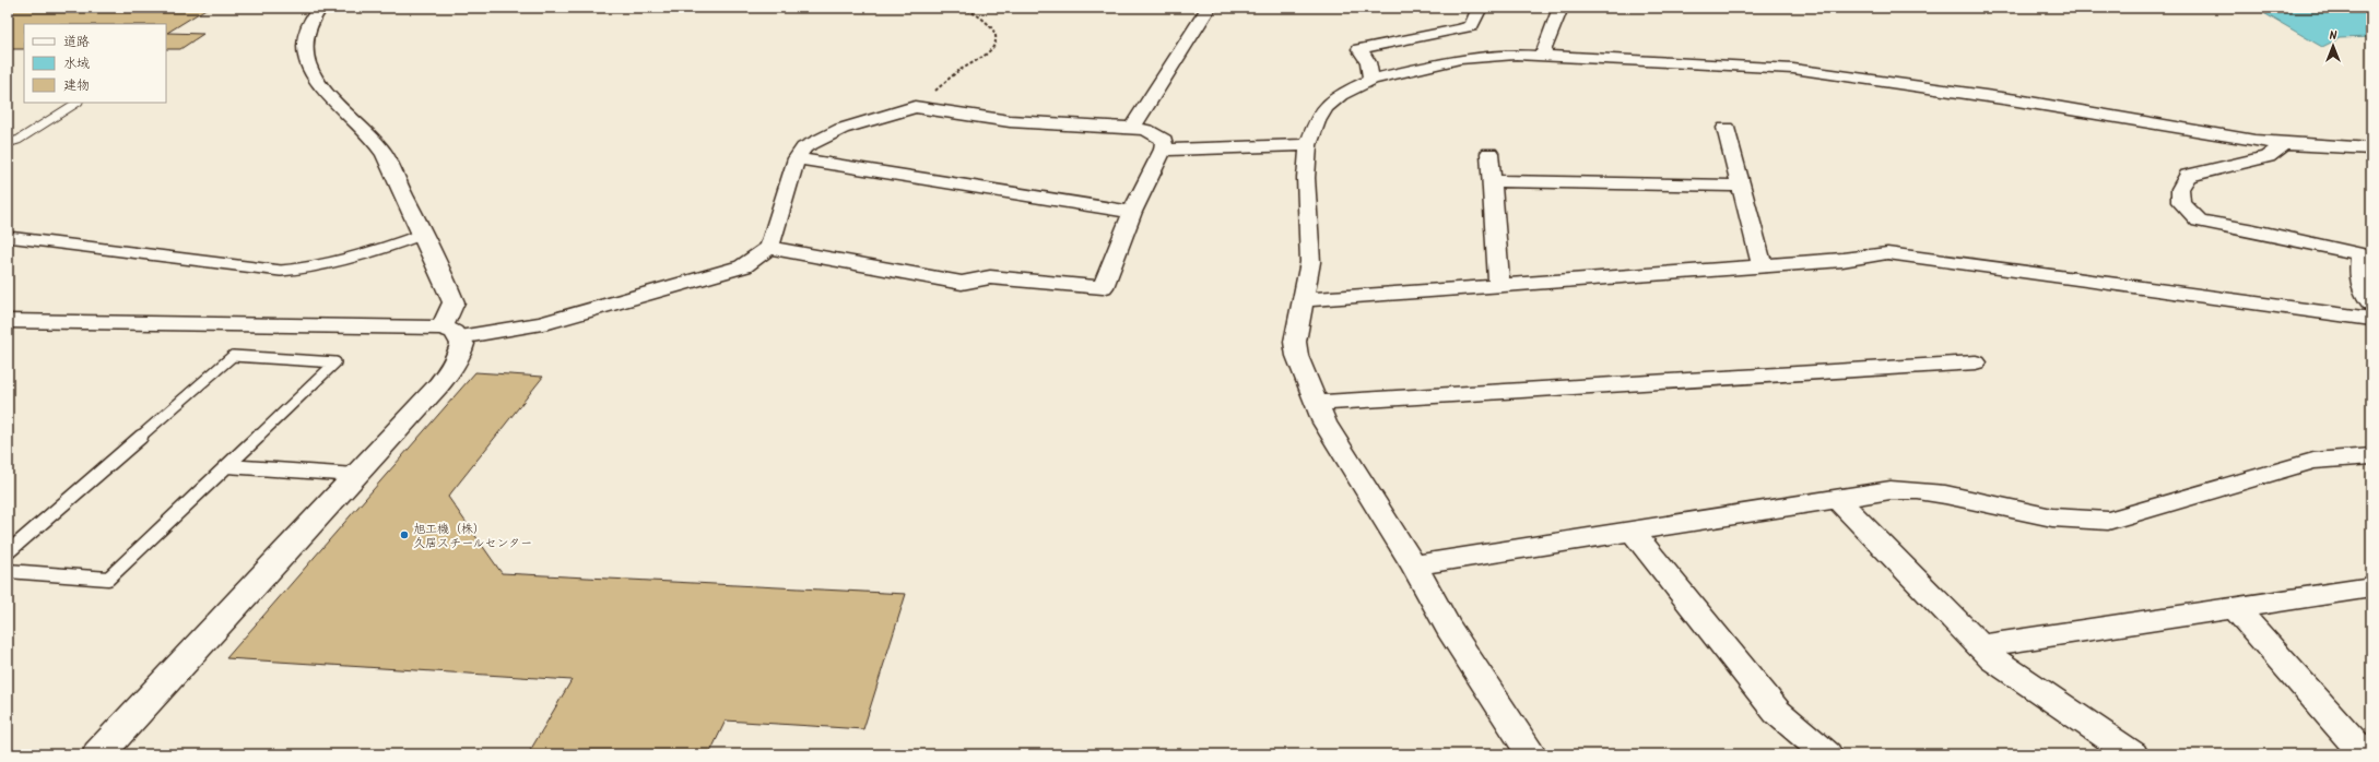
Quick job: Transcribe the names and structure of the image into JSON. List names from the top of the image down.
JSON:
{
  "places": ["旭工機（株） 久居スチールセンター"],
  "legend": ["道路", "水域", "建物"],
  "north": "top"
}
